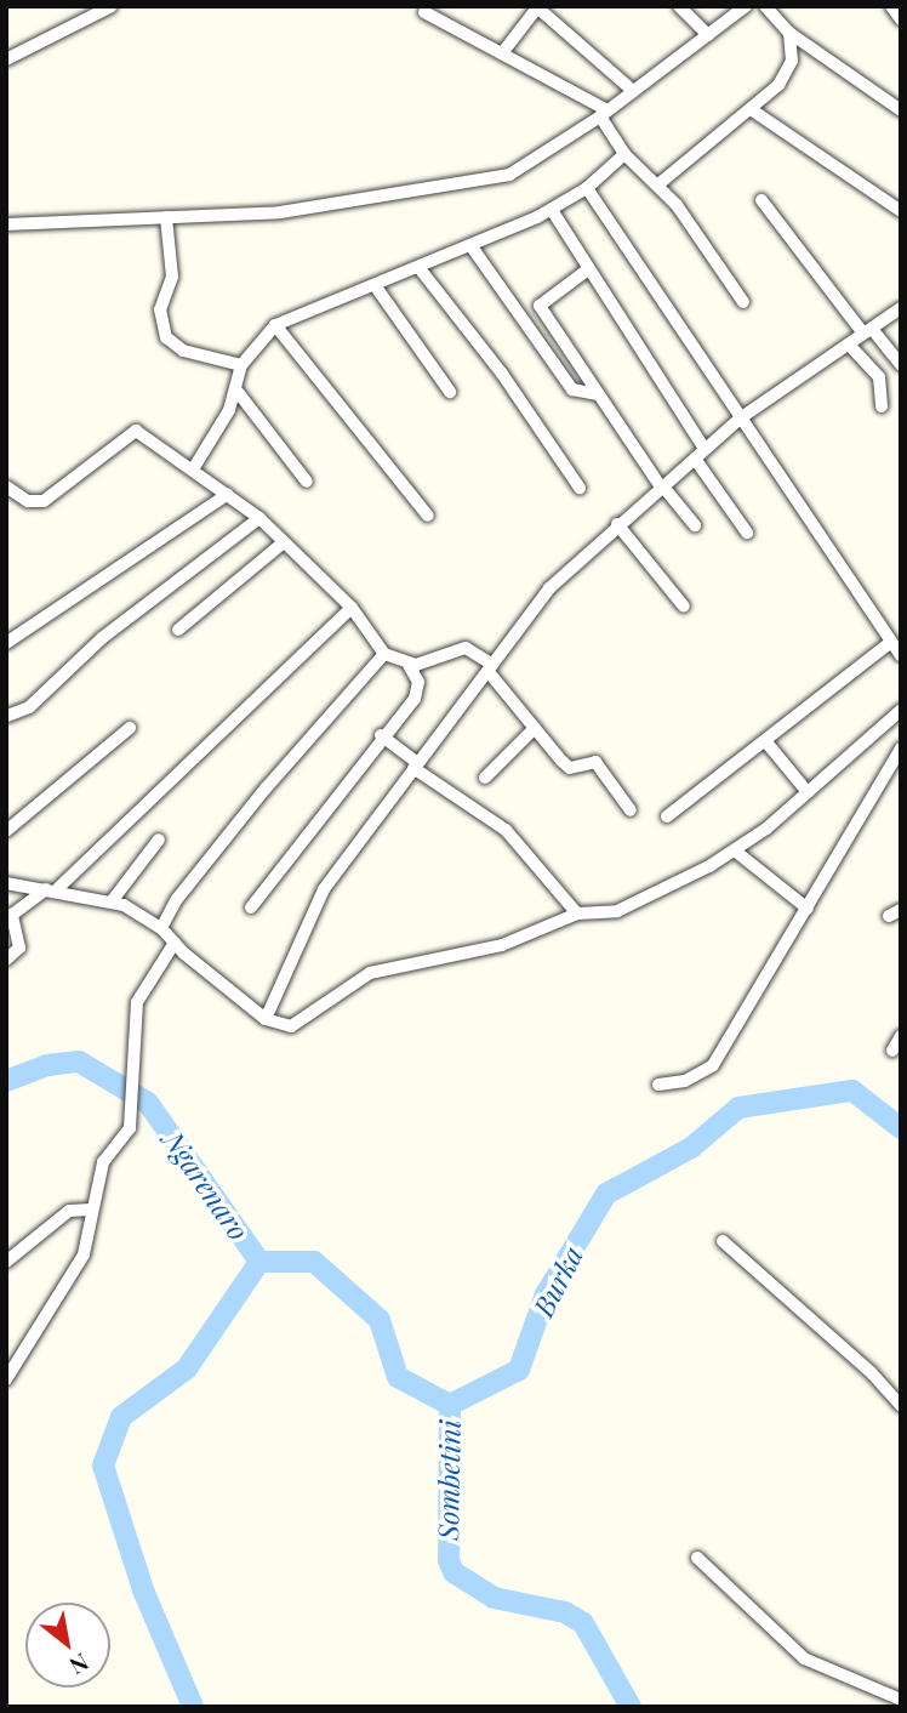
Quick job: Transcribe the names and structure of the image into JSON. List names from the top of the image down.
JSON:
{
  "water": ["Ngarenaro", "Burka", "Sombetini"],
  "north": "bottom right"
}
